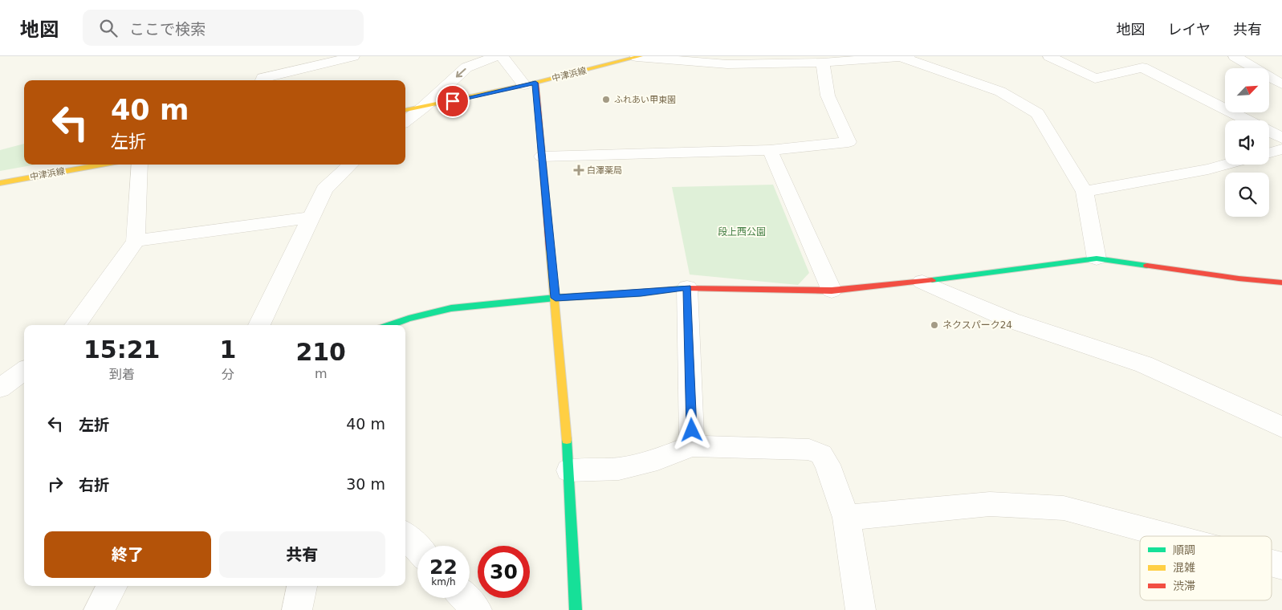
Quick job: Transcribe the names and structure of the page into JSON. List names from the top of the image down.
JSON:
{
  "streets": {
    "street": ["中津浜線"]
  },
  "parks": ["段上西公園"],
  "places": {
    "other": ["ふれあい甲東園", "ネクスパーク24"],
    "health": ["白澤薬局"]
  },
  "legend": ["順調", "混雑", "渋滞"],
  "north": "top right",
  "page": {
    "header": "地図",
    "search": "ここで検索",
    "nav": ["地図", "レイヤ", "共有"],
    "turn": ["40 m", "左折"],
    "eta": [
      "15:21",
      "到着",
      "1",
      "分",
      "210",
      "m"
    ],
    "list": [
      {
        "name": "左折",
        "value": "40 m"
      },
      {
        "name": "右折",
        "value": "30 m"
      }
    ],
    "buttons": ["終了", "共有"],
    "speed": "22 km/h",
    "limit": "30"
  }
}
